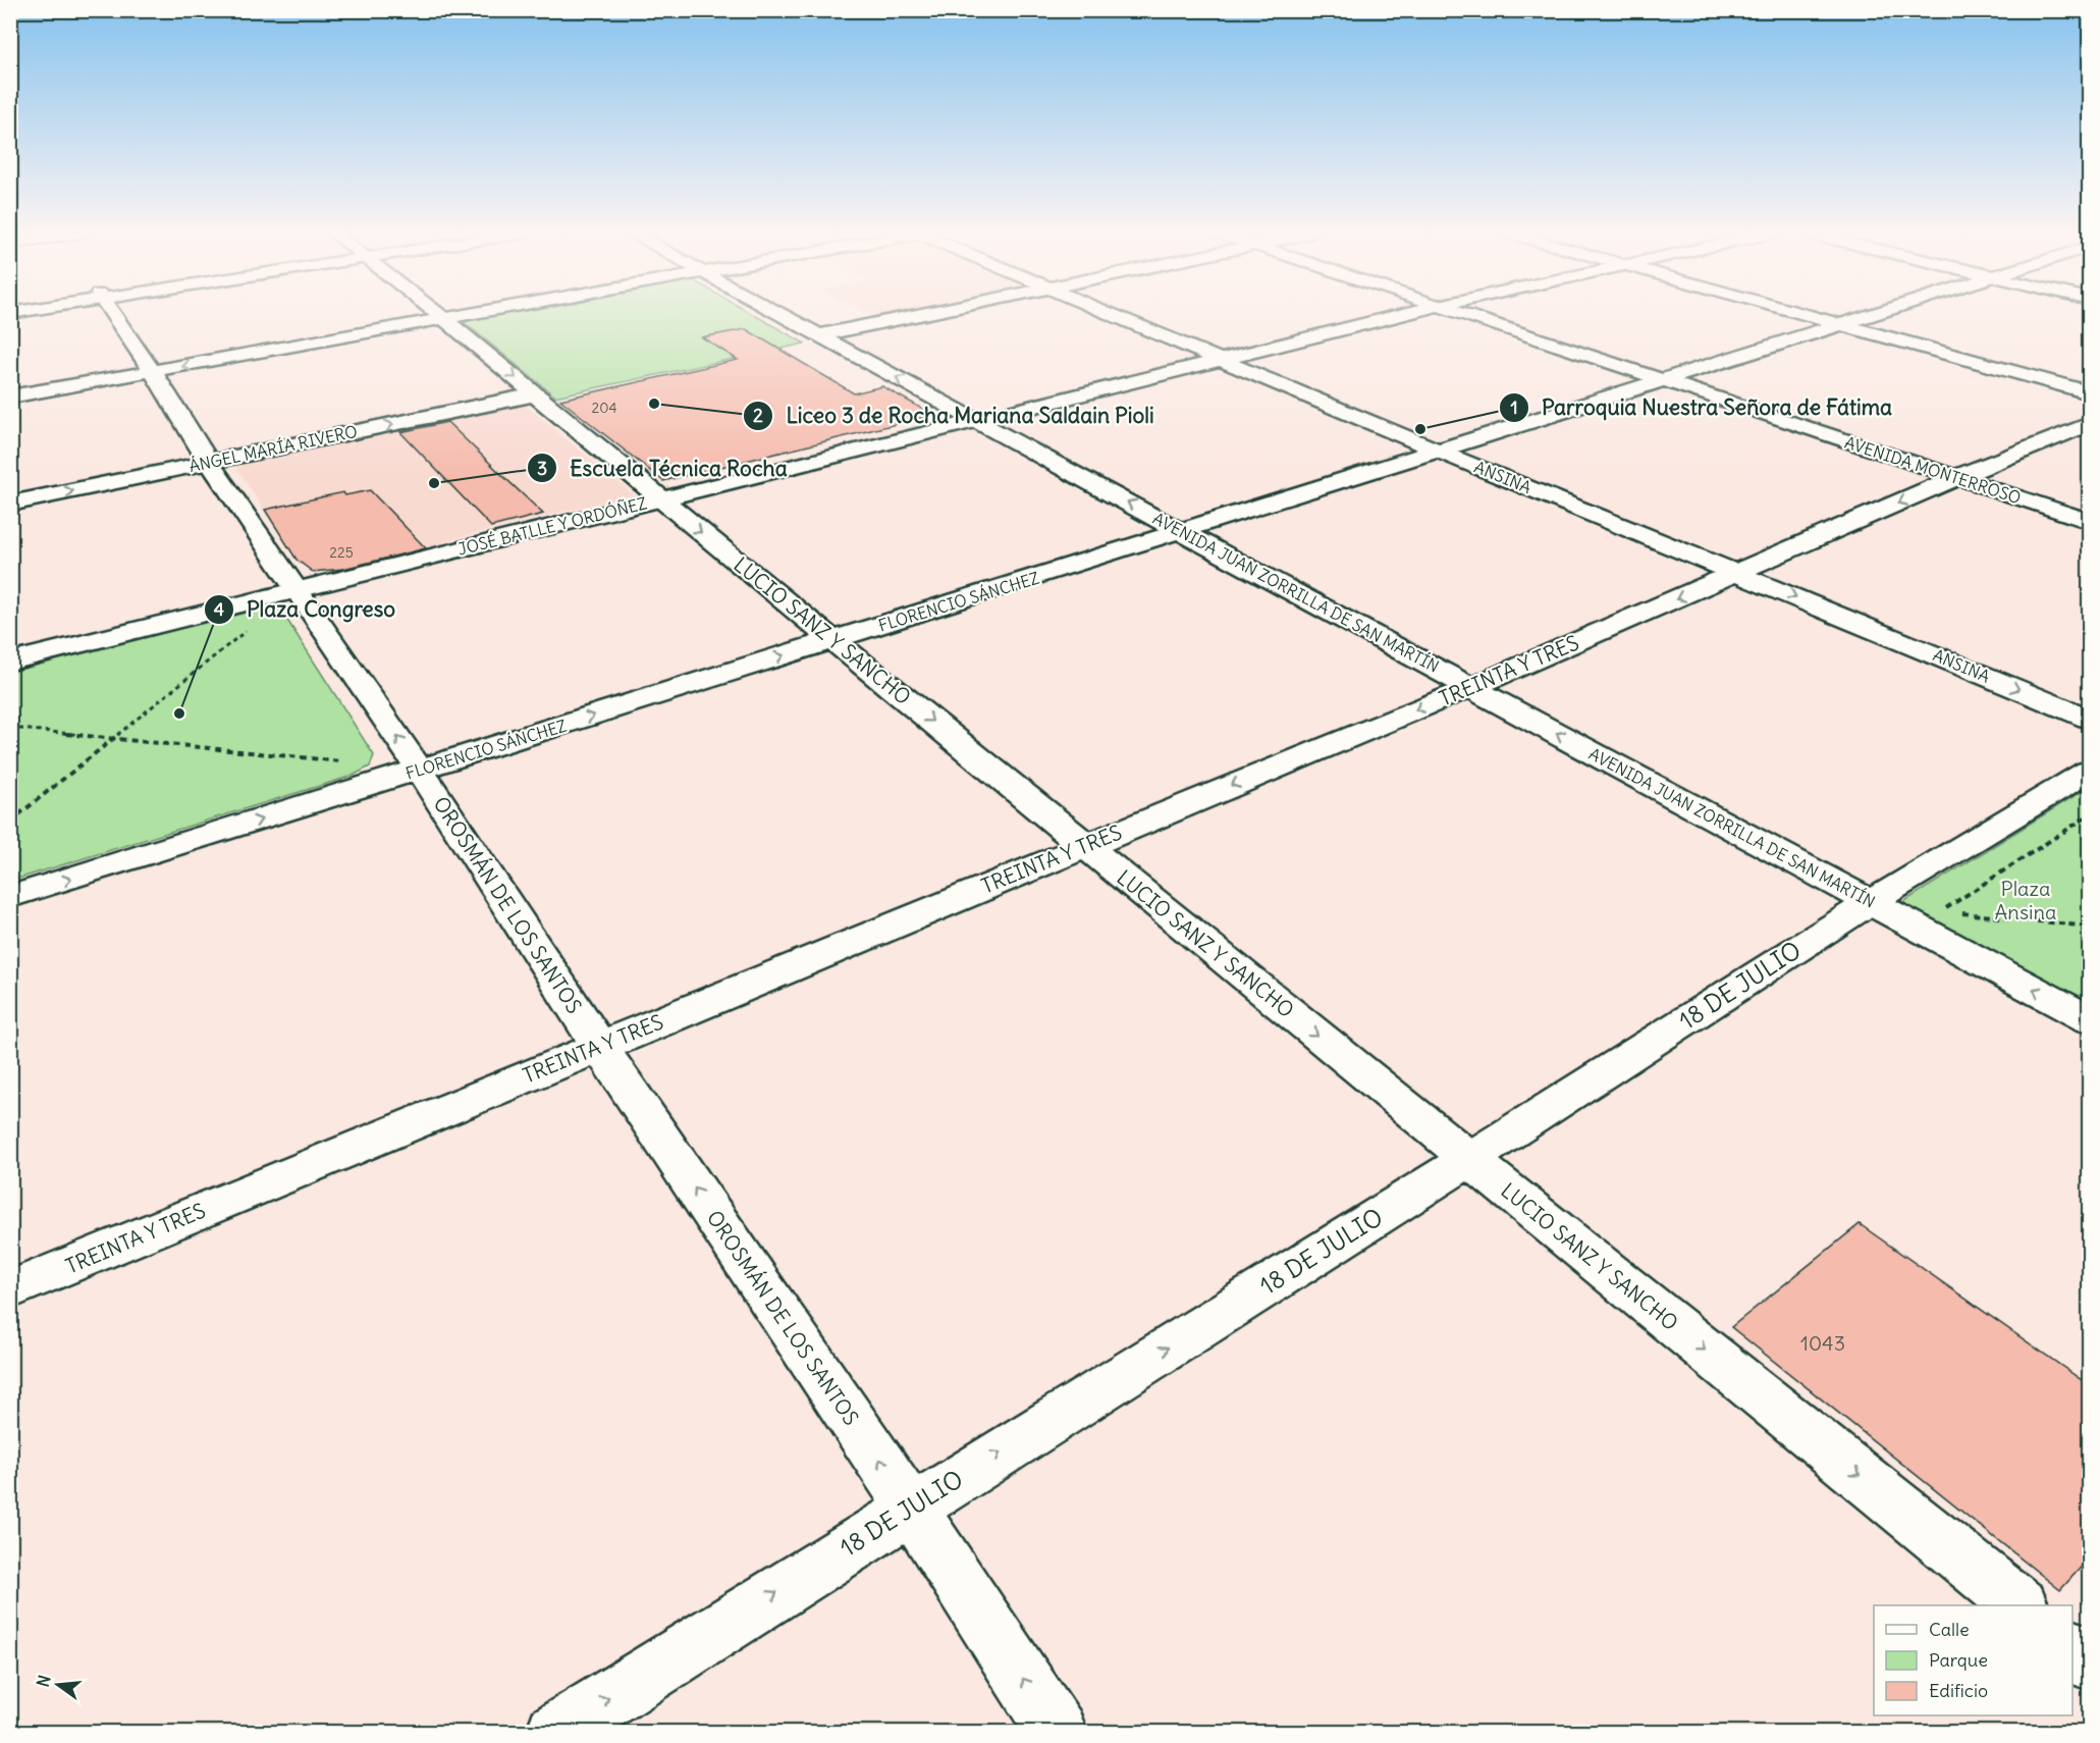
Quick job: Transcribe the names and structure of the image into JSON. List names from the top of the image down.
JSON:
{
  "streets": {
    "street": [
      "ÁNGEL MARÍA RIVERO",
      "AVENIDA MONTERROSO",
      "ANSINA",
      "JOSÉ BATLLE Y ORDÓÑEZ",
      "AVENIDA JUAN ZORRILLA DE SAN MARTÍN",
      "FLORENCIO SÁNCHEZ",
      "LUCIO SANZ Y SANCHO",
      "TREINTA Y TRES",
      "OROSMÁN DE LOS SANTOS",
      "18 DE JULIO"
    ]
  },
  "crossings": [
    ["ÁNGEL MARÍA RIVERO", "LUCIO SANZ Y SANCHO"],
    ["ÁNGEL MARÍA RIVERO", "OROSMÁN DE LOS SANTOS"],
    ["AVENIDA MONTERROSO", "FLORENCIO SÁNCHEZ"],
    ["AVENIDA MONTERROSO", "TREINTA Y TRES"],
    ["ANSINA", "JOSÉ BATLLE Y ORDÓÑEZ"],
    ["ANSINA", "FLORENCIO SÁNCHEZ"],
    ["ANSINA", "TREINTA Y TRES"],
    ["JOSÉ BATLLE Y ORDÓÑEZ", "AVENIDA JUAN ZORRILLA DE SAN MARTÍN"],
    ["JOSÉ BATLLE Y ORDÓÑEZ", "LUCIO SANZ Y SANCHO"],
    ["JOSÉ BATLLE Y ORDÓÑEZ", "OROSMÁN DE LOS SANTOS"],
    ["AVENIDA JUAN ZORRILLA DE SAN MARTÍN", "FLORENCIO SÁNCHEZ"],
    ["AVENIDA JUAN ZORRILLA DE SAN MARTÍN", "TREINTA Y TRES"],
    ["AVENIDA JUAN ZORRILLA DE SAN MARTÍN", "18 DE JULIO"],
    ["FLORENCIO SÁNCHEZ", "LUCIO SANZ Y SANCHO"],
    ["FLORENCIO SÁNCHEZ", "OROSMÁN DE LOS SANTOS"],
    ["LUCIO SANZ Y SANCHO", "TREINTA Y TRES"],
    ["LUCIO SANZ Y SANCHO", "18 DE JULIO"],
    ["TREINTA Y TRES", "OROSMÁN DE LOS SANTOS"],
    ["OROSMÁN DE LOS SANTOS", "18 DE JULIO"]
  ],
  "one_way": [
    "AVENIDA JUAN ZORRILLA DE SAN MARTÍN",
    "FLORENCIO SÁNCHEZ",
    "LUCIO SANZ Y SANCHO",
    "TREINTA Y TRES",
    "OROSMÁN DE LOS SANTOS",
    "18 DE JULIO"
  ],
  "parks": ["Plaza Ansina"],
  "places": [
    "Liceo 3 de Rocha Mariana Saldain Pioli",
    "Parroquia Nuestra Señora de Fátima",
    "Escuela Técnica Rocha",
    "Plaza Congreso"
  ],
  "house_numbers": ["204", "225", "1043"],
  "legend": ["Calle", "Parque", "Edificio"],
  "north": "left"
}
